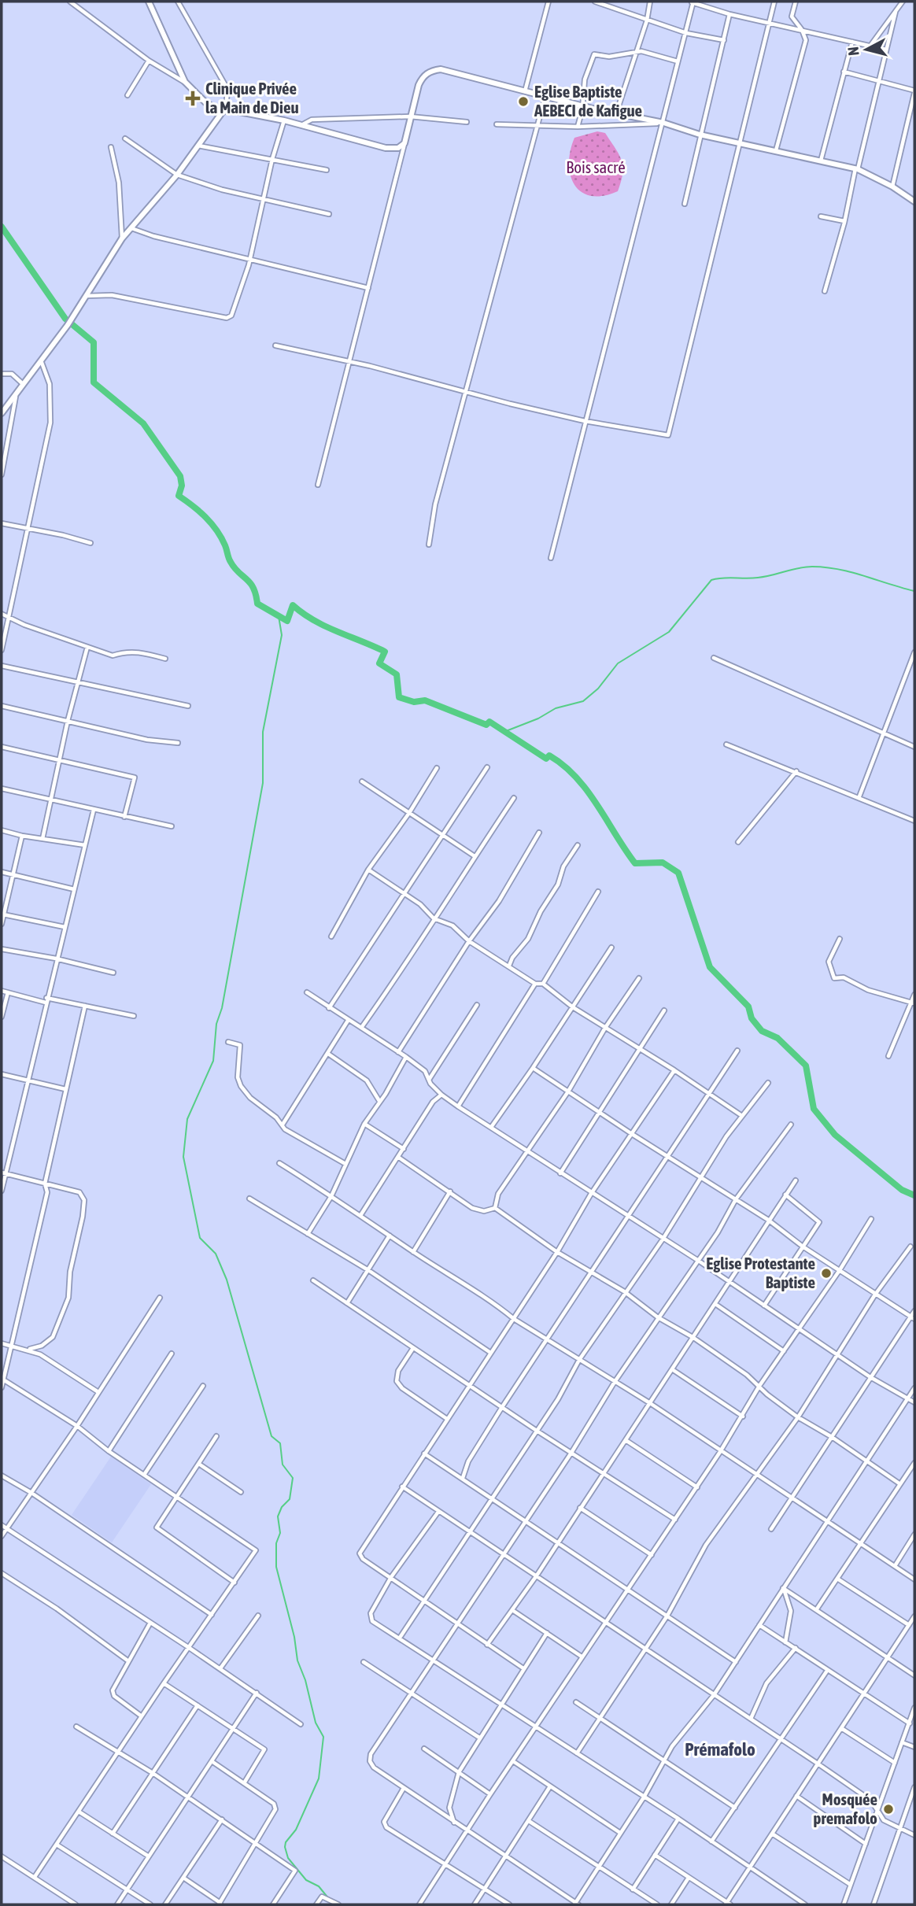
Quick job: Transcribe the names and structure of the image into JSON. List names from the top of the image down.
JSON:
{
  "districts": ["Prémafolo"],
  "parks": ["Bois sacré"],
  "places": {
    "health": ["Clinique Privée la Main de Dieu"],
    "other": ["Eglise Baptiste AEBECI de Kafigue", "Eglise Protestante Baptiste", "Mosquée premafolo"]
  },
  "north": "left"
}
